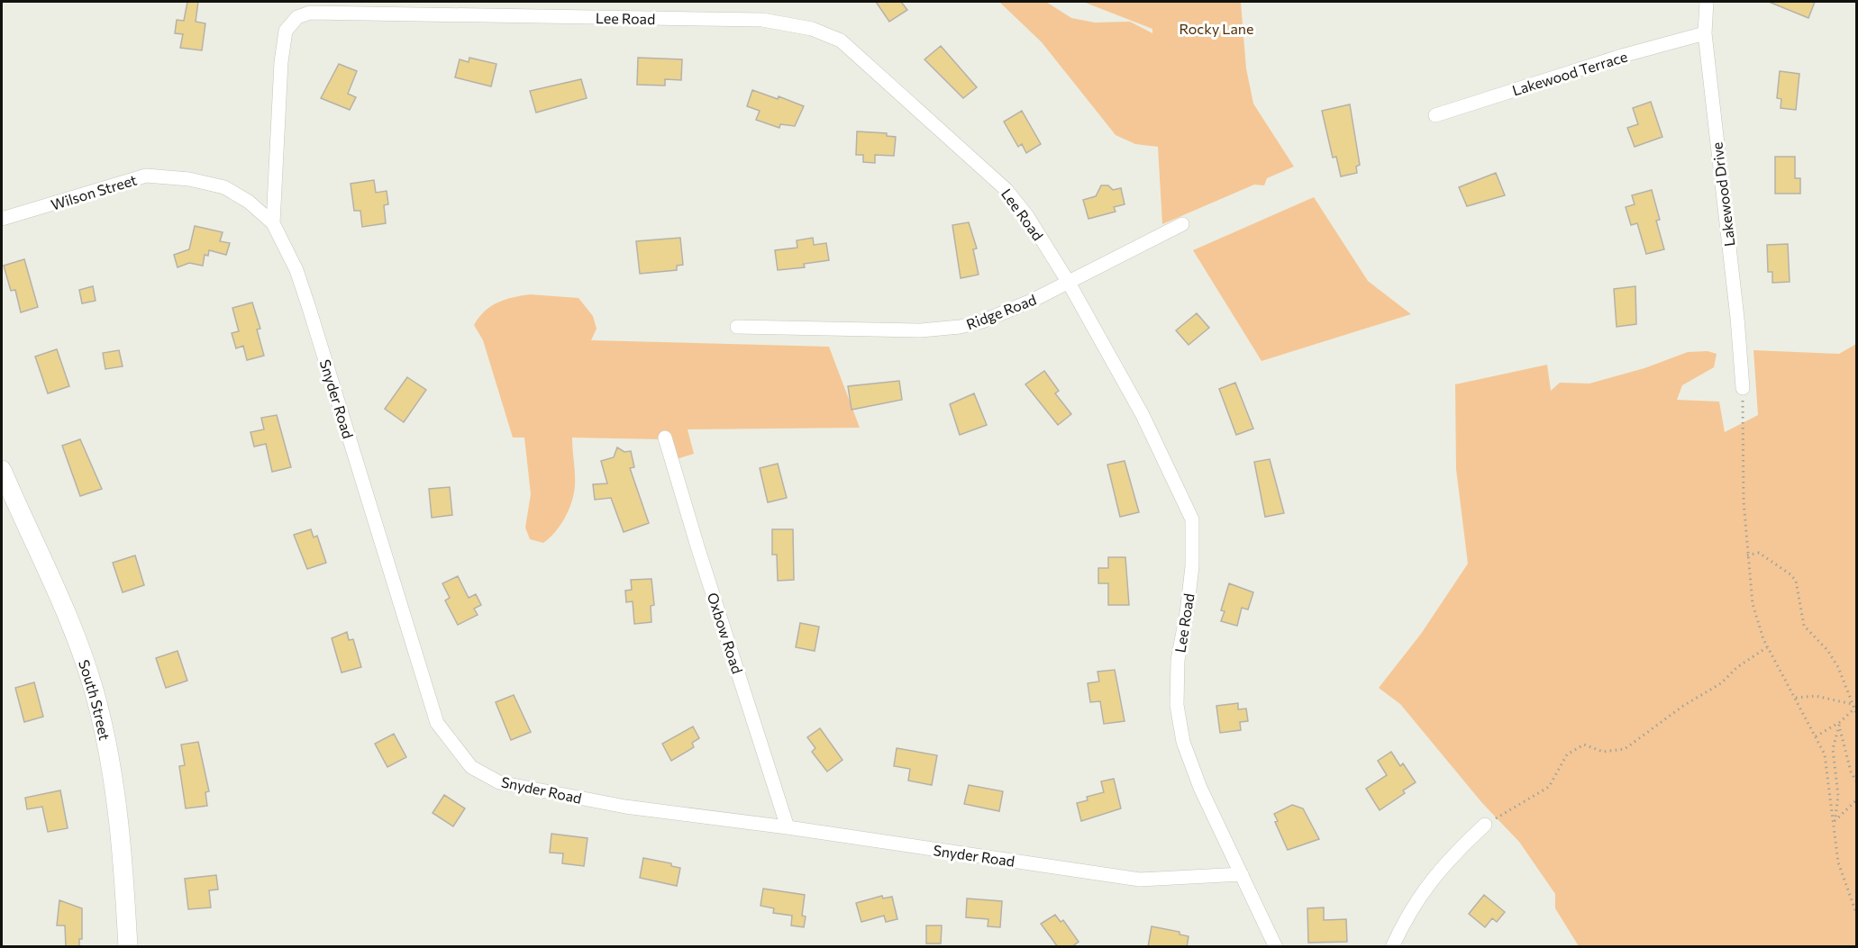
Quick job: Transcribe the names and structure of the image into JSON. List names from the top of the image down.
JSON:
{
  "streets": {
    "main road": ["South Street"],
    "street": [
      "Lee Road",
      "Lakewood Terrace",
      "Wilson Street",
      "Lakewood Drive",
      "Ridge Road",
      "Snyder Road",
      "Oxbow Road"
    ]
  },
  "crossings": [
    ["Lee Road", "Ridge Road"],
    ["Lee Road", "Snyder Road"],
    ["Lakewood Terrace", "Lakewood Drive"],
    ["Wilson Street", "Snyder Road"],
    ["Snyder Road", "Oxbow Road"]
  ],
  "parks": ["Rocky Lane"]
}
